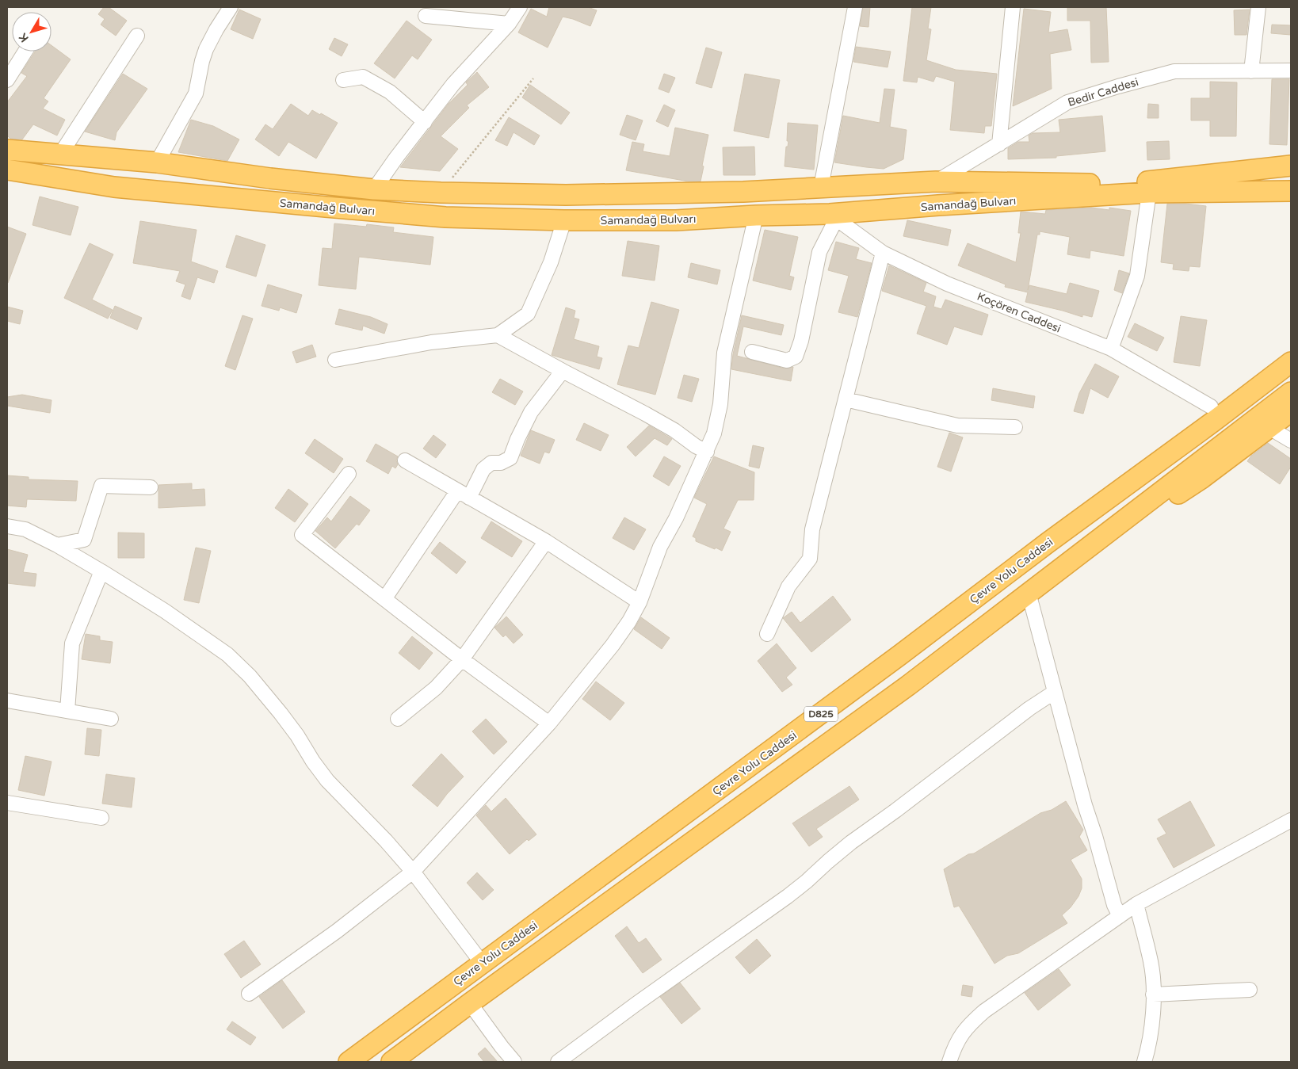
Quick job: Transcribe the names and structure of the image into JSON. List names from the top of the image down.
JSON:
{
  "streets": {
    "highway": ["Samandağ Bulvarı", "Çevre Yolu Caddesi", "D825"],
    "street": ["Bedir Caddesi", "Koçören Caddesi"]
  },
  "crossings": [
    ["Bedir Caddesi", "Samandağ Bulvarı"],
    ["Samandağ Bulvarı", "Koçören Caddesi"]
  ],
  "north": "bottom left"
}
